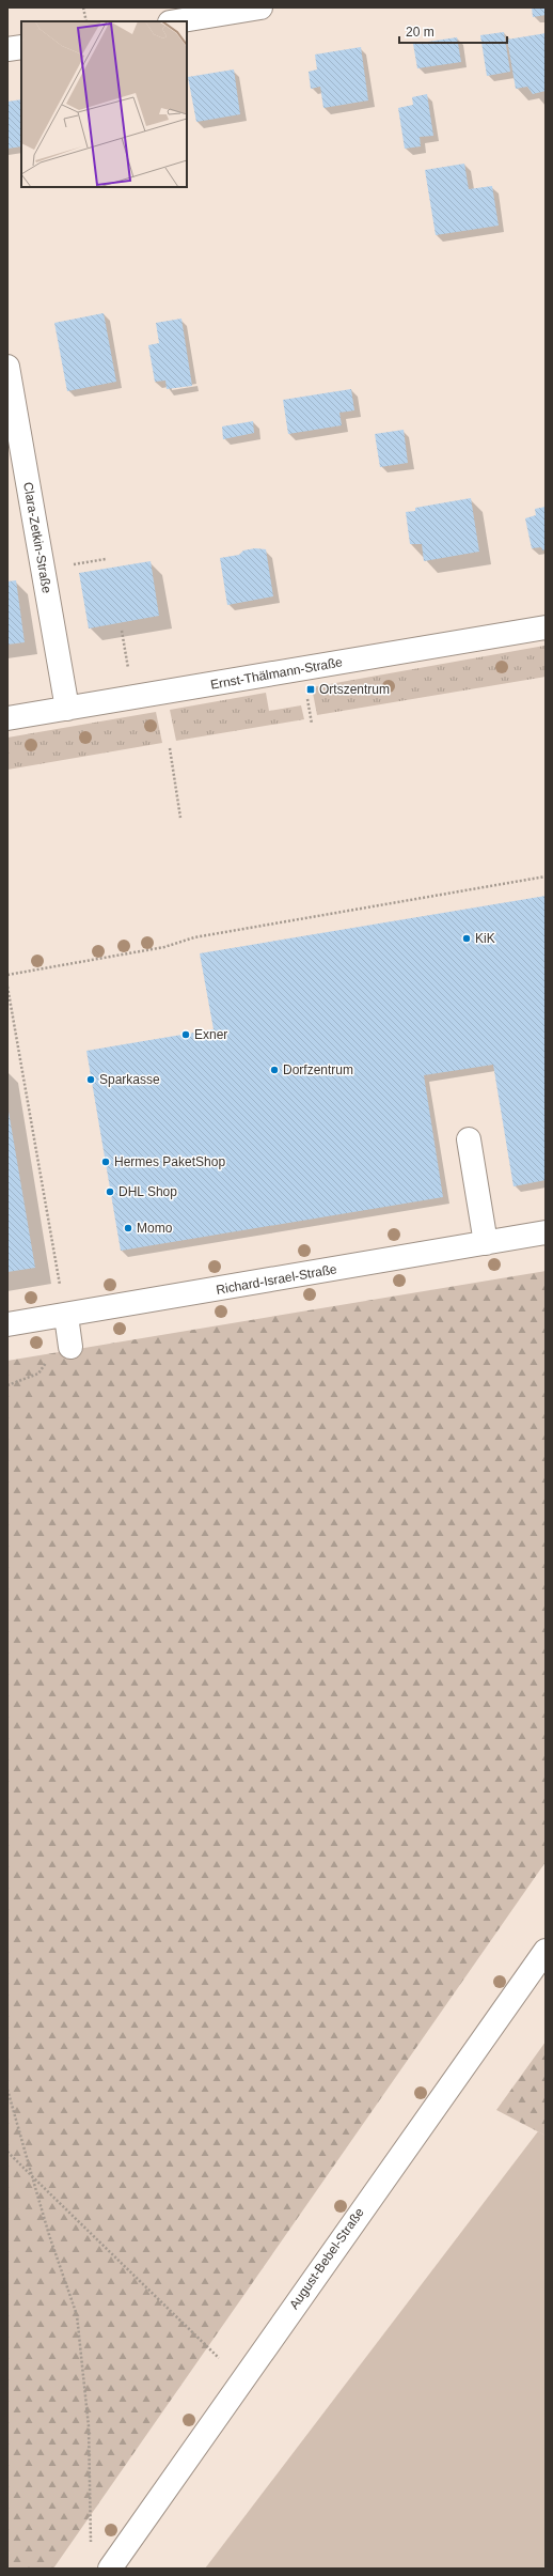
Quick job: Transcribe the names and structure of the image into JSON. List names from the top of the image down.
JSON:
{
  "streets": {
    "street": [
      "Clara-Zetkin-Straße",
      "Ernst-Thälmann-Straße",
      "Richard-Israel-Straße",
      "August-Bebel-Straße"
    ]
  },
  "crossings": [
    ["Clara-Zetkin-Straße", "Ernst-Thälmann-Straße"]
  ],
  "places": {
    "transit": ["Ortszentrum"],
    "other": [
      "KiK",
      "Exner",
      "Dorfzentrum",
      "Sparkasse",
      "Hermes PaketShop",
      "DHL Shop",
      "Momo"
    ]
  },
  "scale_bar": "20 m"
}
